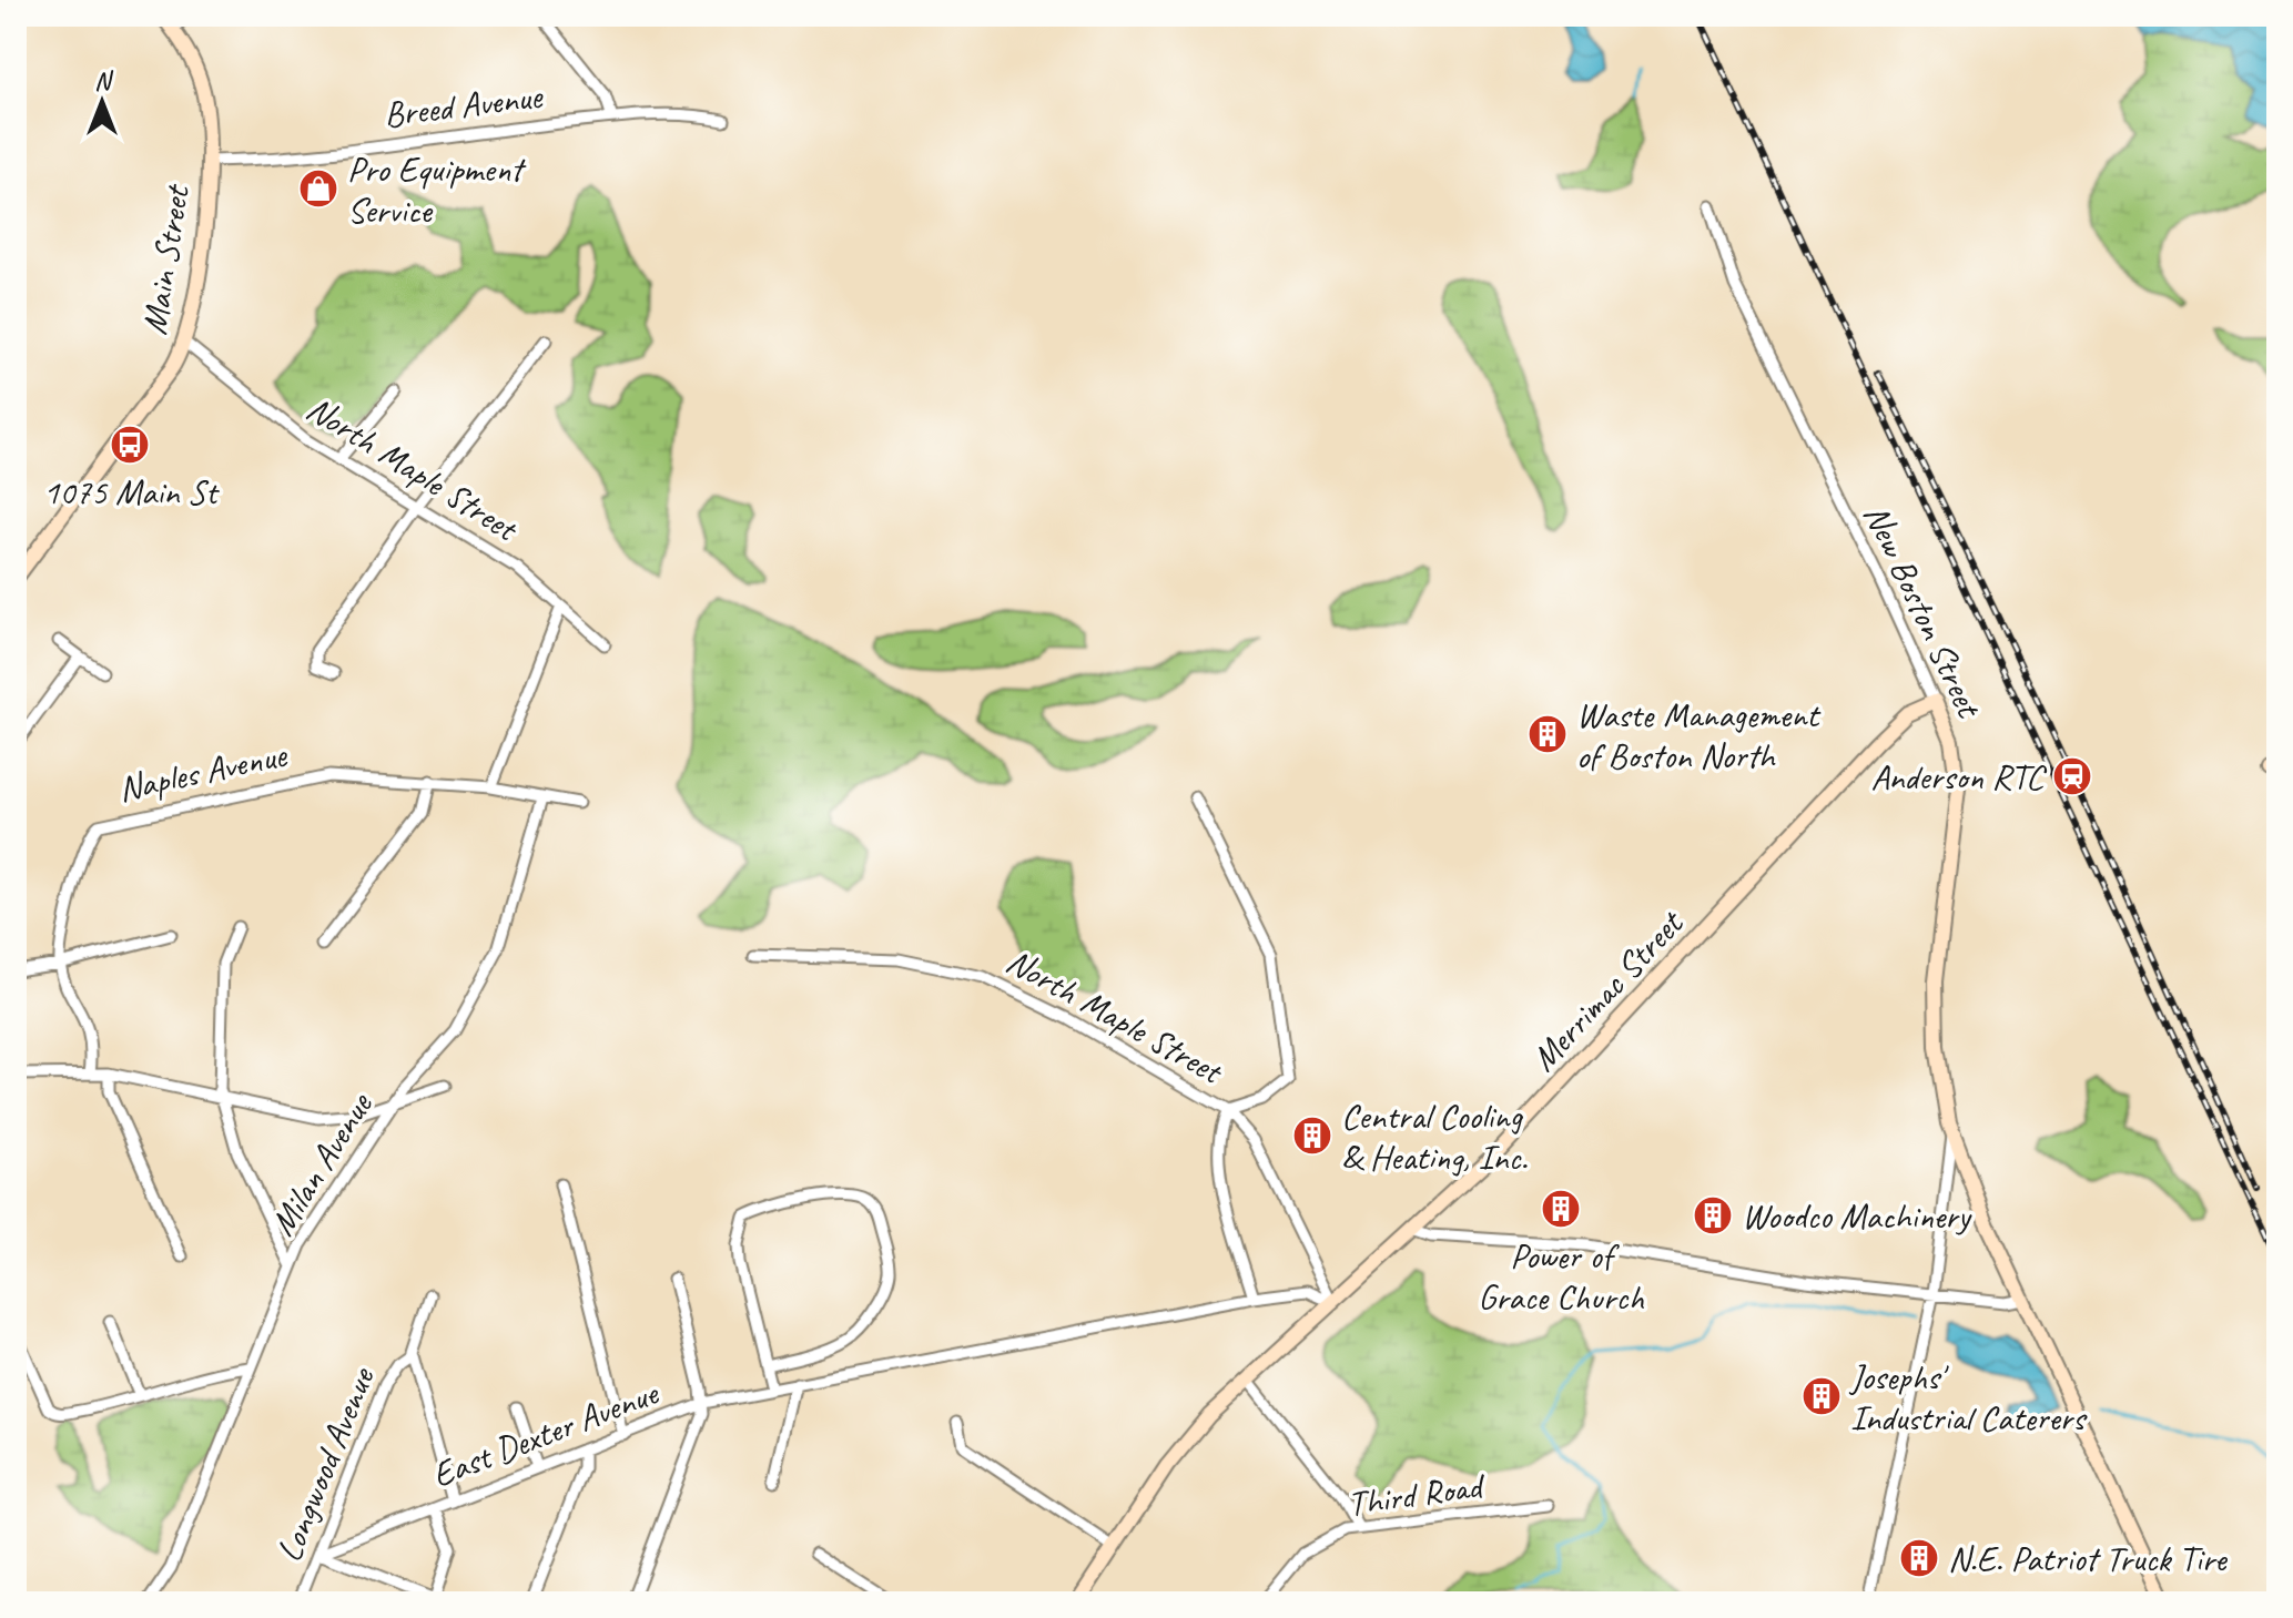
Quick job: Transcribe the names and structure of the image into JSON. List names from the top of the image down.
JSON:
{
  "streets": {
    "main road": ["Main Street", "New Boston Street", "Merrimac Street"],
    "street": [
      "Breed Avenue",
      "North Maple Street",
      "Naples Avenue",
      "Milan Avenue",
      "East Dexter Avenue",
      "Longwood Avenue",
      "Third Road"
    ]
  },
  "crossings": [
    ["Breed Avenue", "Main Street"],
    ["Main Street", "North Maple Street"],
    ["North Maple Street", "Merrimac Street"],
    ["New Boston Street", "Merrimac Street"],
    ["Naples Avenue", "Milan Avenue"],
    ["East Dexter Avenue", "Longwood Avenue"]
  ],
  "places": {
    "shop": ["Pro Equipment Service"],
    "bus stop": ["1075 Main St"],
    "building": [
      "Waste Management of Boston North",
      "Central Cooling & Heating, Inc.",
      "Power of Grace Church",
      "Woodco Machinery",
      "Josephs' Industrial Caterers",
      "N.E. Patriot Truck Tire"
    ],
    "station": ["Anderson RTC"]
  },
  "north": "top"
}
